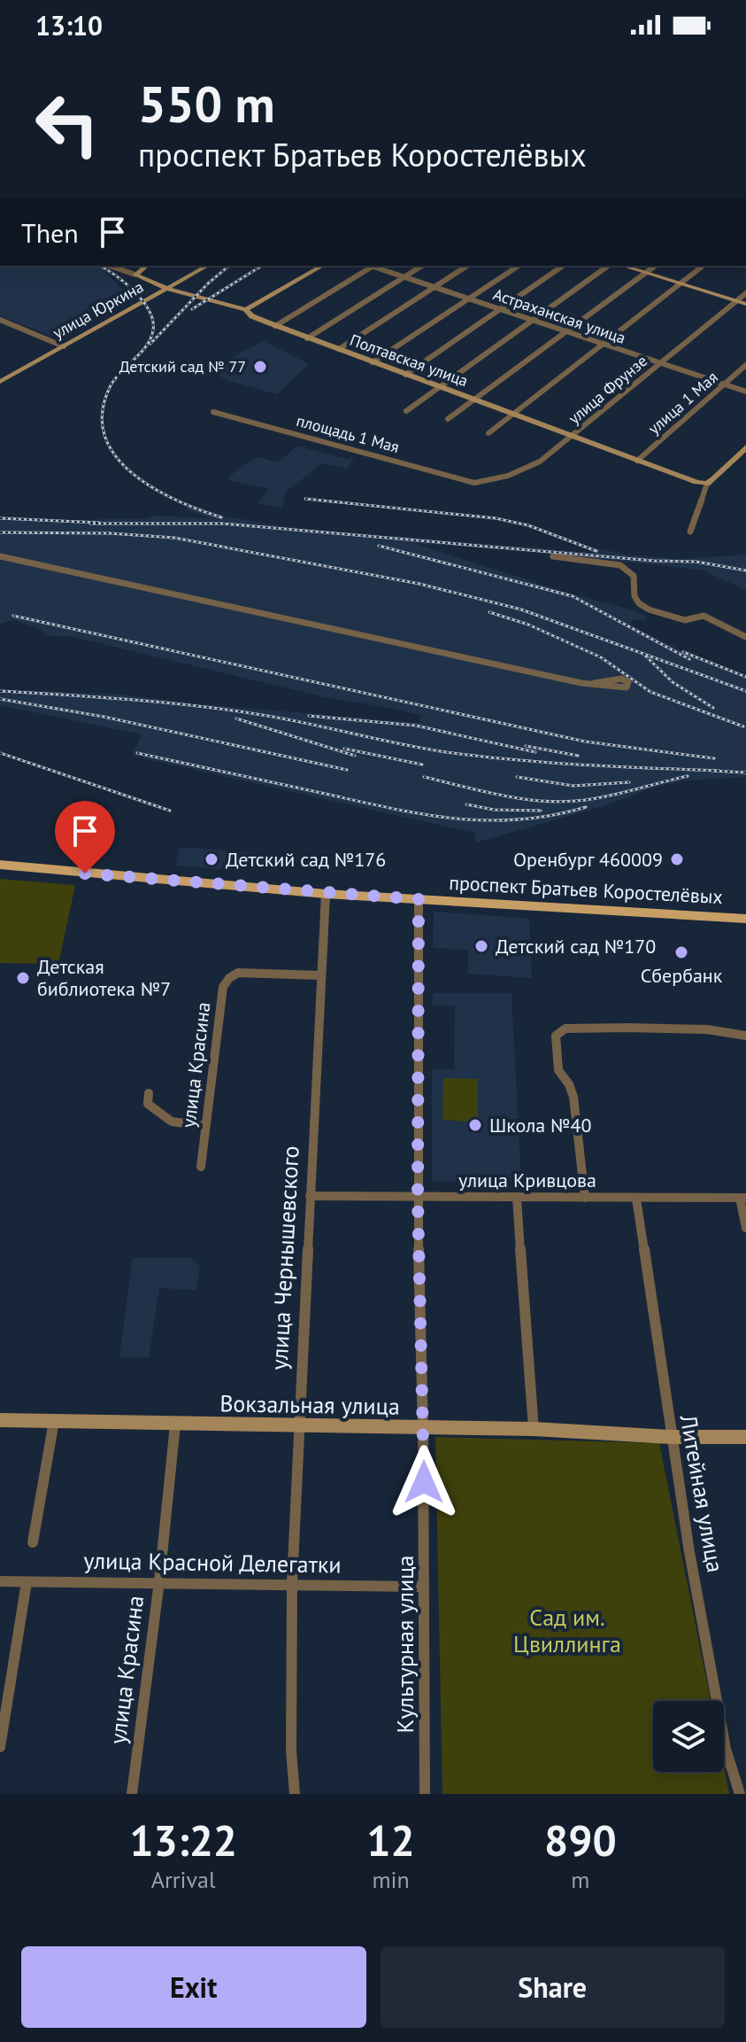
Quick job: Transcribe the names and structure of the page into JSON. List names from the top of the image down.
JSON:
{
  "streets": {
    "main road": ["проспект Братьев Коростелёвых"],
    "street": [
      "улица Юркина",
      "Астраханская улица",
      "Полтавская улица",
      "улица Фрунзе",
      "улица 1 Мая",
      "площадь 1 Мая",
      "улица Красина",
      "улица Кривцова",
      "улица Чернышевского",
      "Вокзальная улица",
      "Литейная улица",
      "улица Красной Делегатки",
      "Культурная улица"
    ]
  },
  "crossings": [
    ["улица Юркина", "Полтавская улица"],
    ["Астраханская улица", "улица Фрунзе"],
    ["Астраханская улица", "улица 1 Мая"],
    ["Полтавская улица", "улица Фрунзе"],
    ["Полтавская улица", "улица 1 Мая"],
    ["улица Фрунзе", "площадь 1 Мая"],
    ["проспект Братьев Коростелёвых", "улица Чернышевского"],
    ["проспект Братьев Коростелёвых", "Культурная улица"],
    ["улица Красина", "улица Чернышевского"],
    ["улица Красина", "Вокзальная улица"],
    ["улица Красина", "улица Красной Делегатки"],
    ["улица Кривцова", "улица Чернышевского"],
    ["улица Кривцова", "Литейная улица"],
    ["улица Кривцова", "Культурная улица"],
    ["улица Чернышевского", "Вокзальная улица"],
    ["улица Чернышевского", "улица Красной Делегатки"],
    ["Вокзальная улица", "Литейная улица"],
    ["Вокзальная улица", "Культурная улица"],
    ["улица Красной Делегатки", "Культурная улица"]
  ],
  "parks": ["Сад им. Цвиллинга"],
  "places": [
    "Детский сад № 77",
    "Детский сад №176",
    "Оренбург 460009",
    "Детский сад №170",
    "Сбербанк",
    "Детская библиотека №7",
    "Школа №40"
  ],
  "page": {
    "status": "13:10",
    "turn": ["550 m", "проспект Братьев Коростелёвых"],
    "then": "Then",
    "eta": [
      "13:22",
      "Arrival",
      "12",
      "min",
      "890",
      "m"
    ],
    "buttons": ["Exit", "Share"]
  }
}
